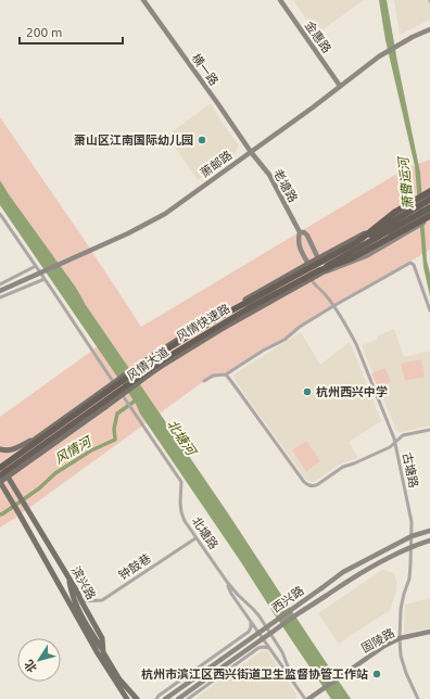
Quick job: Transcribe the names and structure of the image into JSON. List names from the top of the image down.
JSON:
{
  "streets": {
    "highway": ["风情快速路"],
    "main road": [
      "金惠路",
      "横一路",
      "萧邮路",
      "老塘路",
      "风情大道",
      "滨兴路",
      "西兴路",
      "固陵路"
    ],
    "street": ["古塘路", "北塘路", "钟鼓巷"]
  },
  "crossings": [
    ["金惠路", "萧邮路"],
    ["横一路", "萧邮路"],
    ["横一路", "老塘路"],
    ["萧邮路", "老塘路"],
    ["老塘路", "风情大道"],
    ["风情快速路", "风情大道"],
    ["风情大道", "古塘路"],
    ["风情大道", "滨兴路"],
    ["古塘路", "西兴路"],
    ["古塘路", "固陵路"],
    ["北塘路", "钟鼓巷"],
    ["北塘路", "固陵路"],
    ["钟鼓巷", "滨兴路"]
  ],
  "water": ["萧曹运河", "北塘河", "风情河"],
  "places": ["萧山区江南国际幼儿园", "杭州西兴中学", "杭州市滨江区西兴街道卫生监督协管工作站"],
  "scale_bar": "200 m",
  "north": "bottom left"
}
